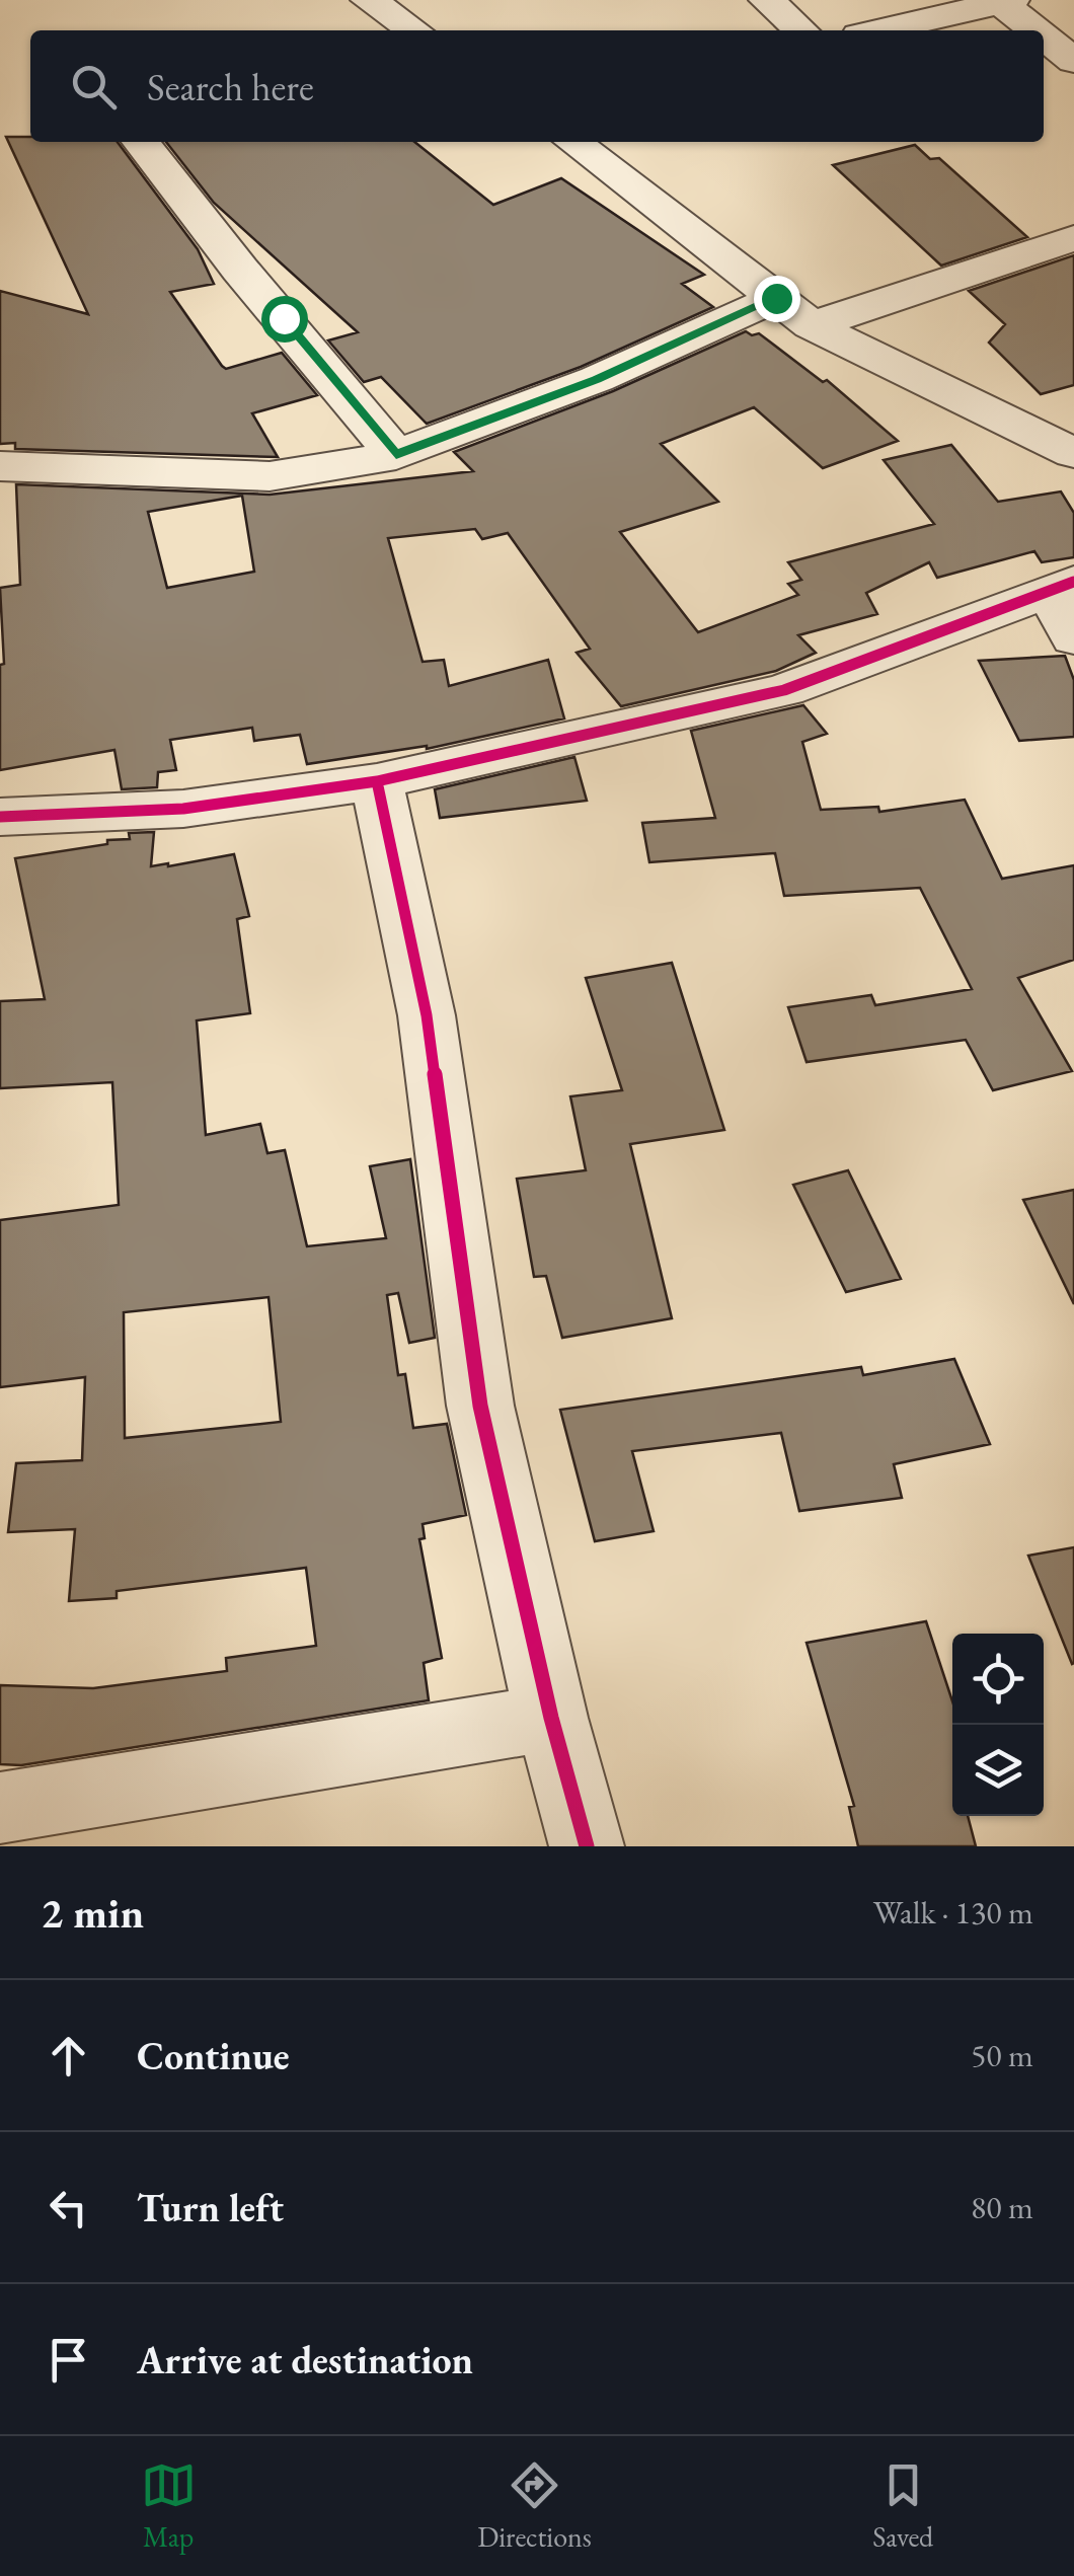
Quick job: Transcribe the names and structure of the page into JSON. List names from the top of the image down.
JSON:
{
  "page": {
    "search": "Search here",
    "heading": ["2 min", "Walk · 130 m"],
    "list": [
      ["Continue", "50 m"],
      ["Turn left", "80 m"],
      "Arrive at destination"
    ],
    "nav": ["Map", "Directions", "Saved"]
  }
}
